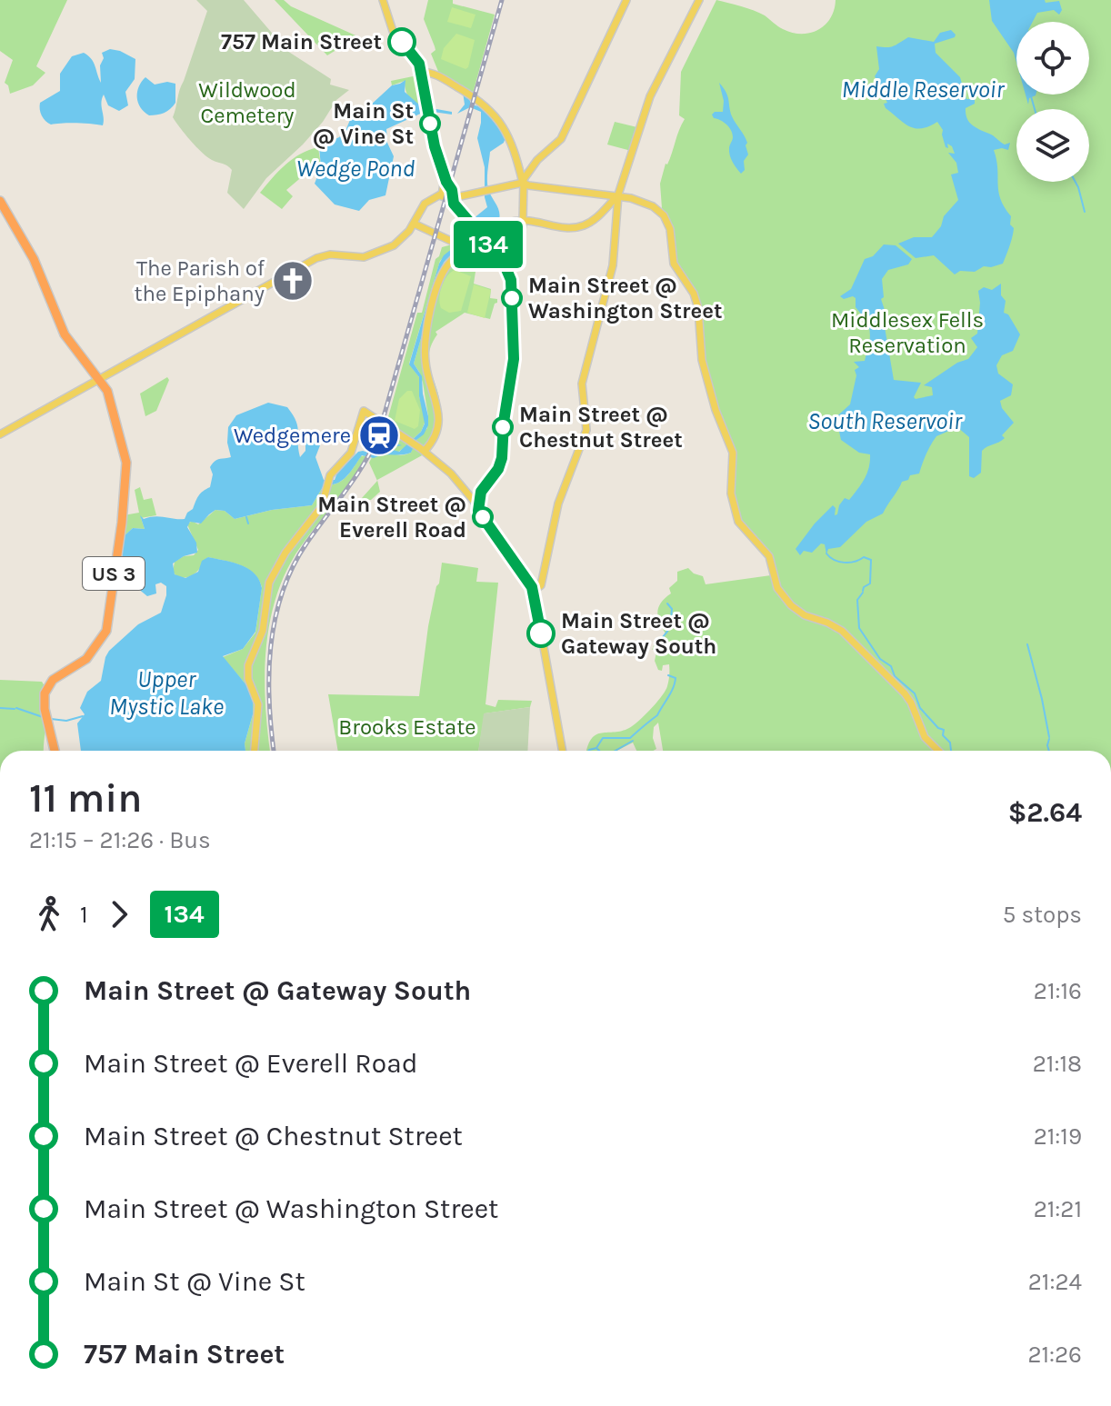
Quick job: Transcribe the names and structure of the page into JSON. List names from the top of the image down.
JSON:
{
  "streets": {
    "highway": ["US 3"]
  },
  "water": [
    "Middle Reservoir",
    "Wedge Pond",
    "South Reservoir",
    "Upper Mystic Lake"
  ],
  "parks": ["Wildwood Cemetery", "Middlesex Fells Reservation", "Brooks Estate"],
  "places": {
    "other": [
      "757 Main Street",
      "Main St @ Vine St",
      "Main Street @ Washington Street",
      "Main Street @ Chestnut Street",
      "Main Street @ Everell Road",
      "Main Street @ Gateway South"
    ],
    "church": ["The Parish of the Epiphany"],
    "station": ["Wedgemere"]
  },
  "lines": ["bus line 134"],
  "page": {
    "on_map": "134",
    "heading": ["11 min", "21:15 – 21:26 · Bus", "$2.64"],
    "legs": ["1", "134", "5 stops"],
    "list": [
      {
        "name": "Main Street @ Gateway South",
        "value": "21:16"
      },
      {
        "name": "Main Street @ Everell Road",
        "value": "21:18"
      },
      {
        "name": "Main Street @ Chestnut Street",
        "value": "21:19"
      },
      {
        "name": "Main Street @ Washington Street",
        "value": "21:21"
      },
      {
        "name": "Main St @ Vine St",
        "value": "21:24"
      },
      {
        "name": "757 Main Street",
        "value": "21:26"
      }
    ]
  }
}
